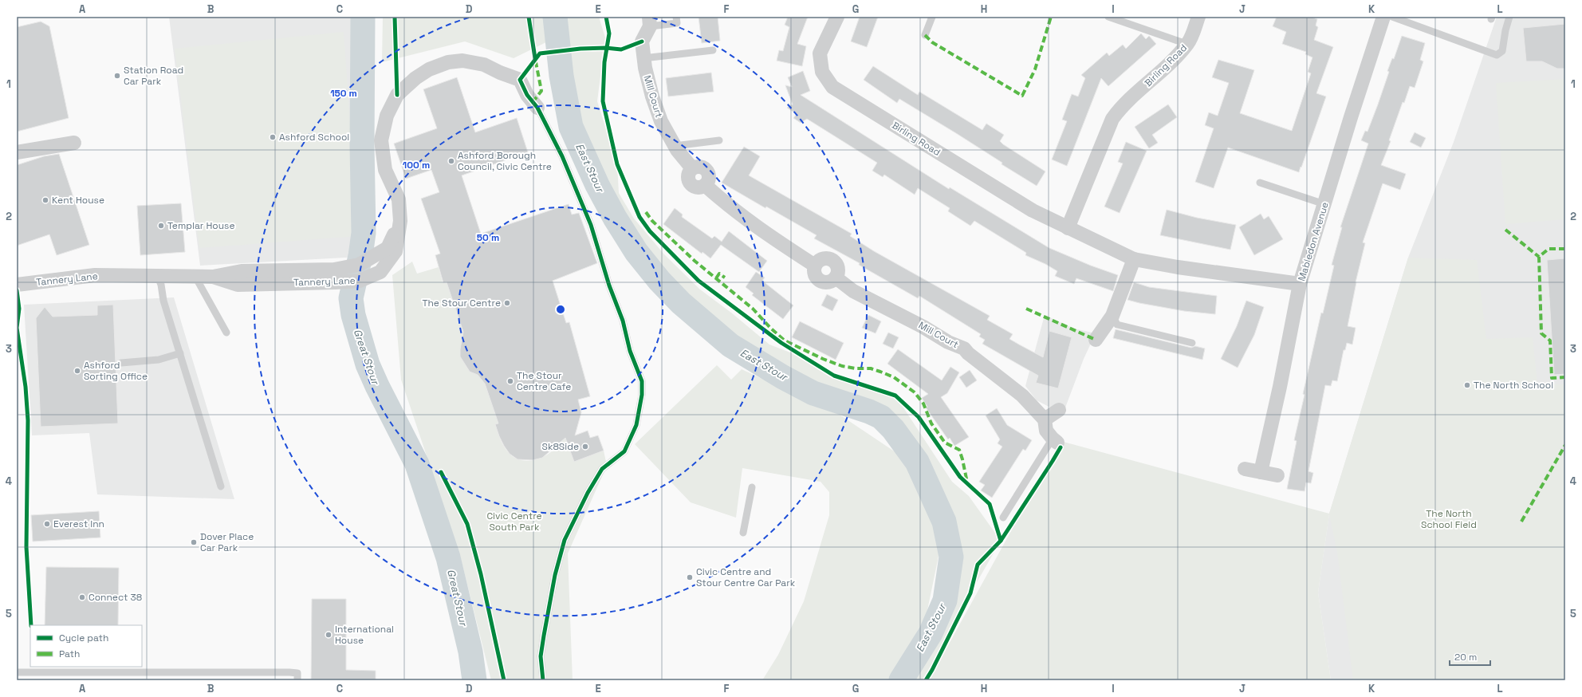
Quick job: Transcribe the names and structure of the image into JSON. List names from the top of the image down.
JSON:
{
  "streets": {
    "street": [
      "Birling Road",
      "Mill Court",
      "Mabledon Avenue",
      "Tannery Lane"
    ]
  },
  "crossings": [
    ["Birling Road", "Mabledon Avenue"]
  ],
  "water": ["East Stour", "Great Stour"],
  "parks": ["The North School Field", "Civic Centre South Park"],
  "places": [
    "Station Road Car Park",
    "Ashford School",
    "Ashford Borough Council, Civic Centre",
    "Kent House",
    "Templar House",
    "The Stour Centre",
    "Ashford Sorting Office",
    "The Stour Centre Cafe",
    "The North School",
    "Sk8Side",
    "Everest Inn",
    "Dover Place Car Park",
    "Civic Centre and Stour Centre Car Park",
    "Connect 38",
    "International House"
  ],
  "legend": ["Cycle path", "Path"],
  "scale_bar": "20 m",
  "grid": {
    "columns": [
      "A",
      "B",
      "C",
      "D",
      "E",
      "F",
      "G",
      "H",
      "I",
      "J",
      "K",
      "L"
    ],
    "rows": [
      "1",
      "2",
      "3",
      "4",
      "5"
    ]
  },
  "rings": ["150 m", "100 m", "50 m"]
}
